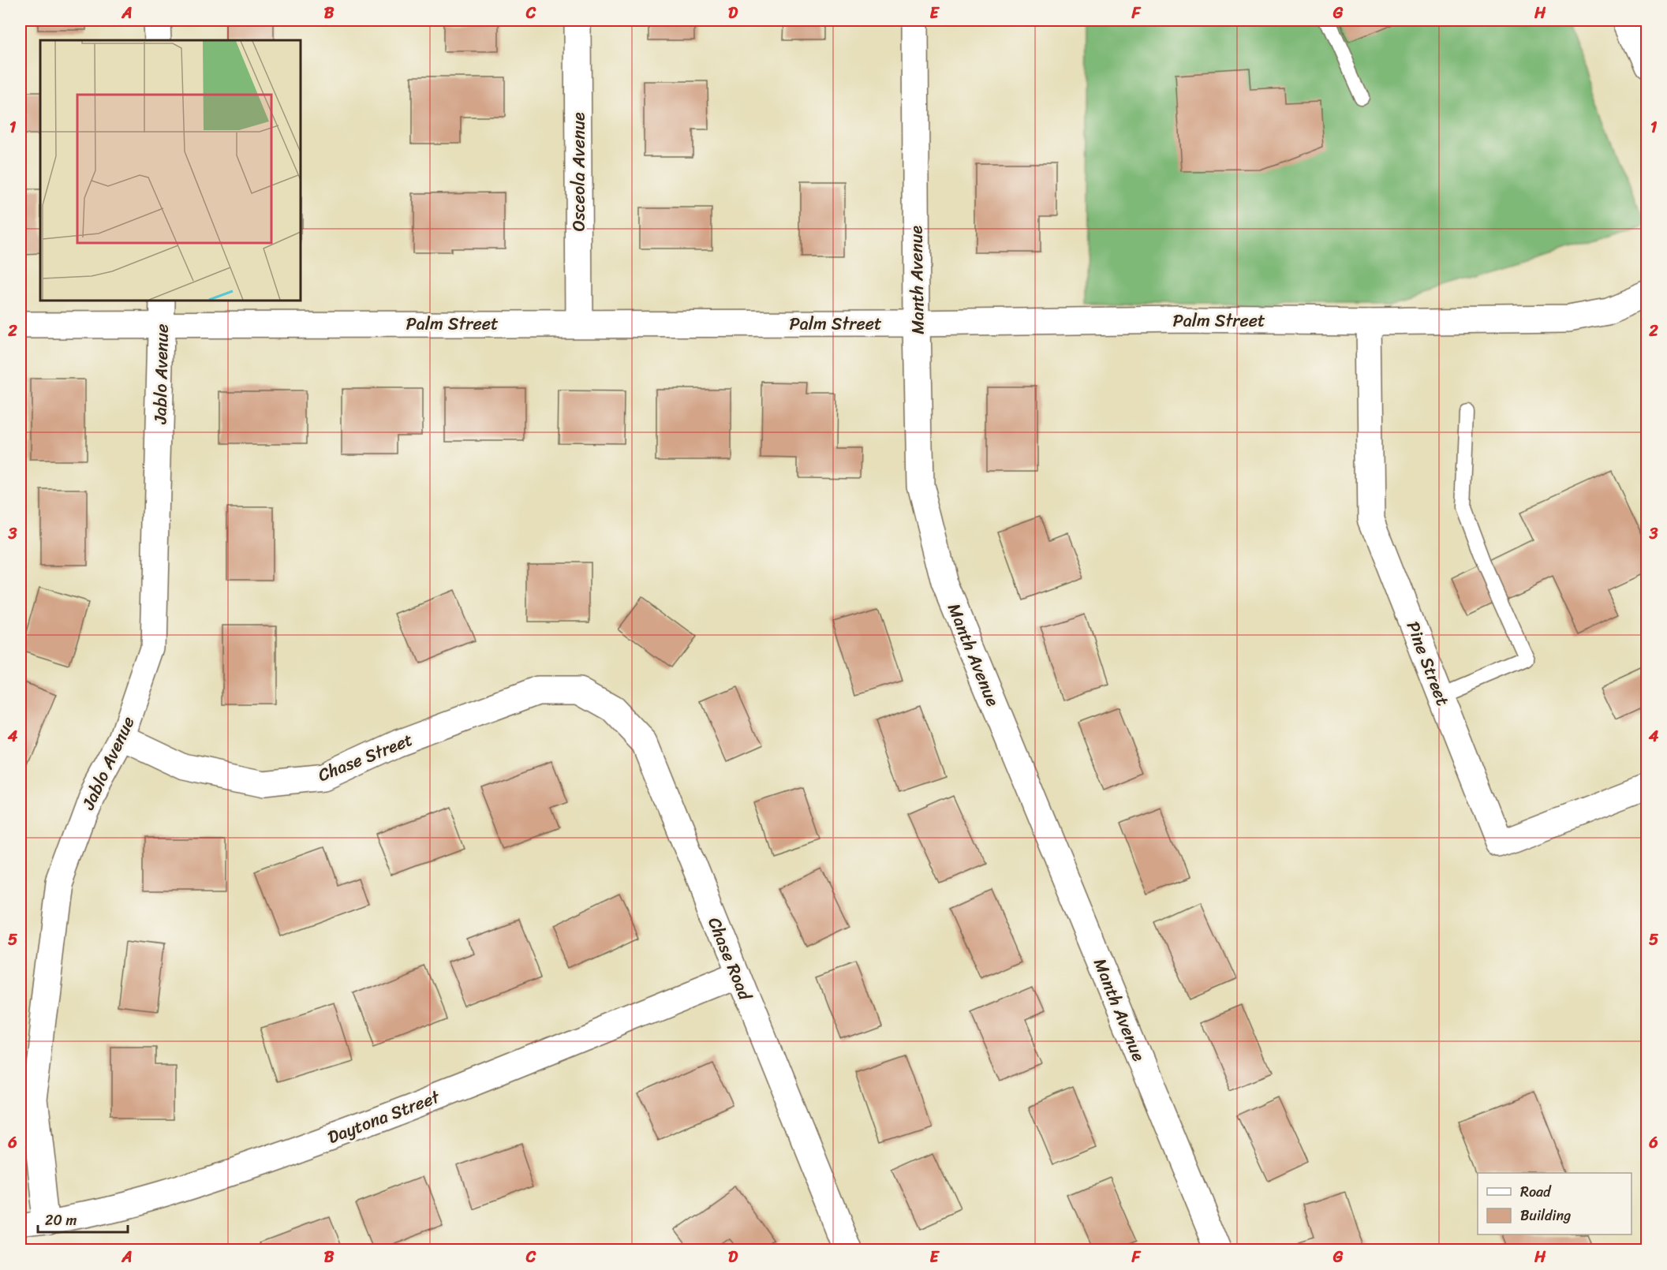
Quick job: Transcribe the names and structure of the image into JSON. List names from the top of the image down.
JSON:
{
  "streets": {
    "street": [
      "Osceola Avenue",
      "Manth Avenue",
      "Palm Street",
      "Jablo Avenue",
      "Pine Street",
      "Chase Street",
      "Chase Road",
      "Daytona Street"
    ]
  },
  "crossings": [
    ["Osceola Avenue", "Palm Street"],
    ["Manth Avenue", "Palm Street"],
    ["Palm Street", "Jablo Avenue"],
    ["Palm Street", "Pine Street"],
    ["Jablo Avenue", "Chase Street"],
    ["Jablo Avenue", "Daytona Street"],
    ["Chase Street", "Chase Road"],
    ["Chase Road", "Daytona Street"]
  ],
  "legend": ["Road", "Building"],
  "scale_bar": "20 m",
  "grid": {
    "columns": [
      "A",
      "B",
      "C",
      "D",
      "E",
      "F",
      "G",
      "H"
    ],
    "rows": [
      "1",
      "2",
      "3",
      "4",
      "5",
      "6"
    ]
  }
}
